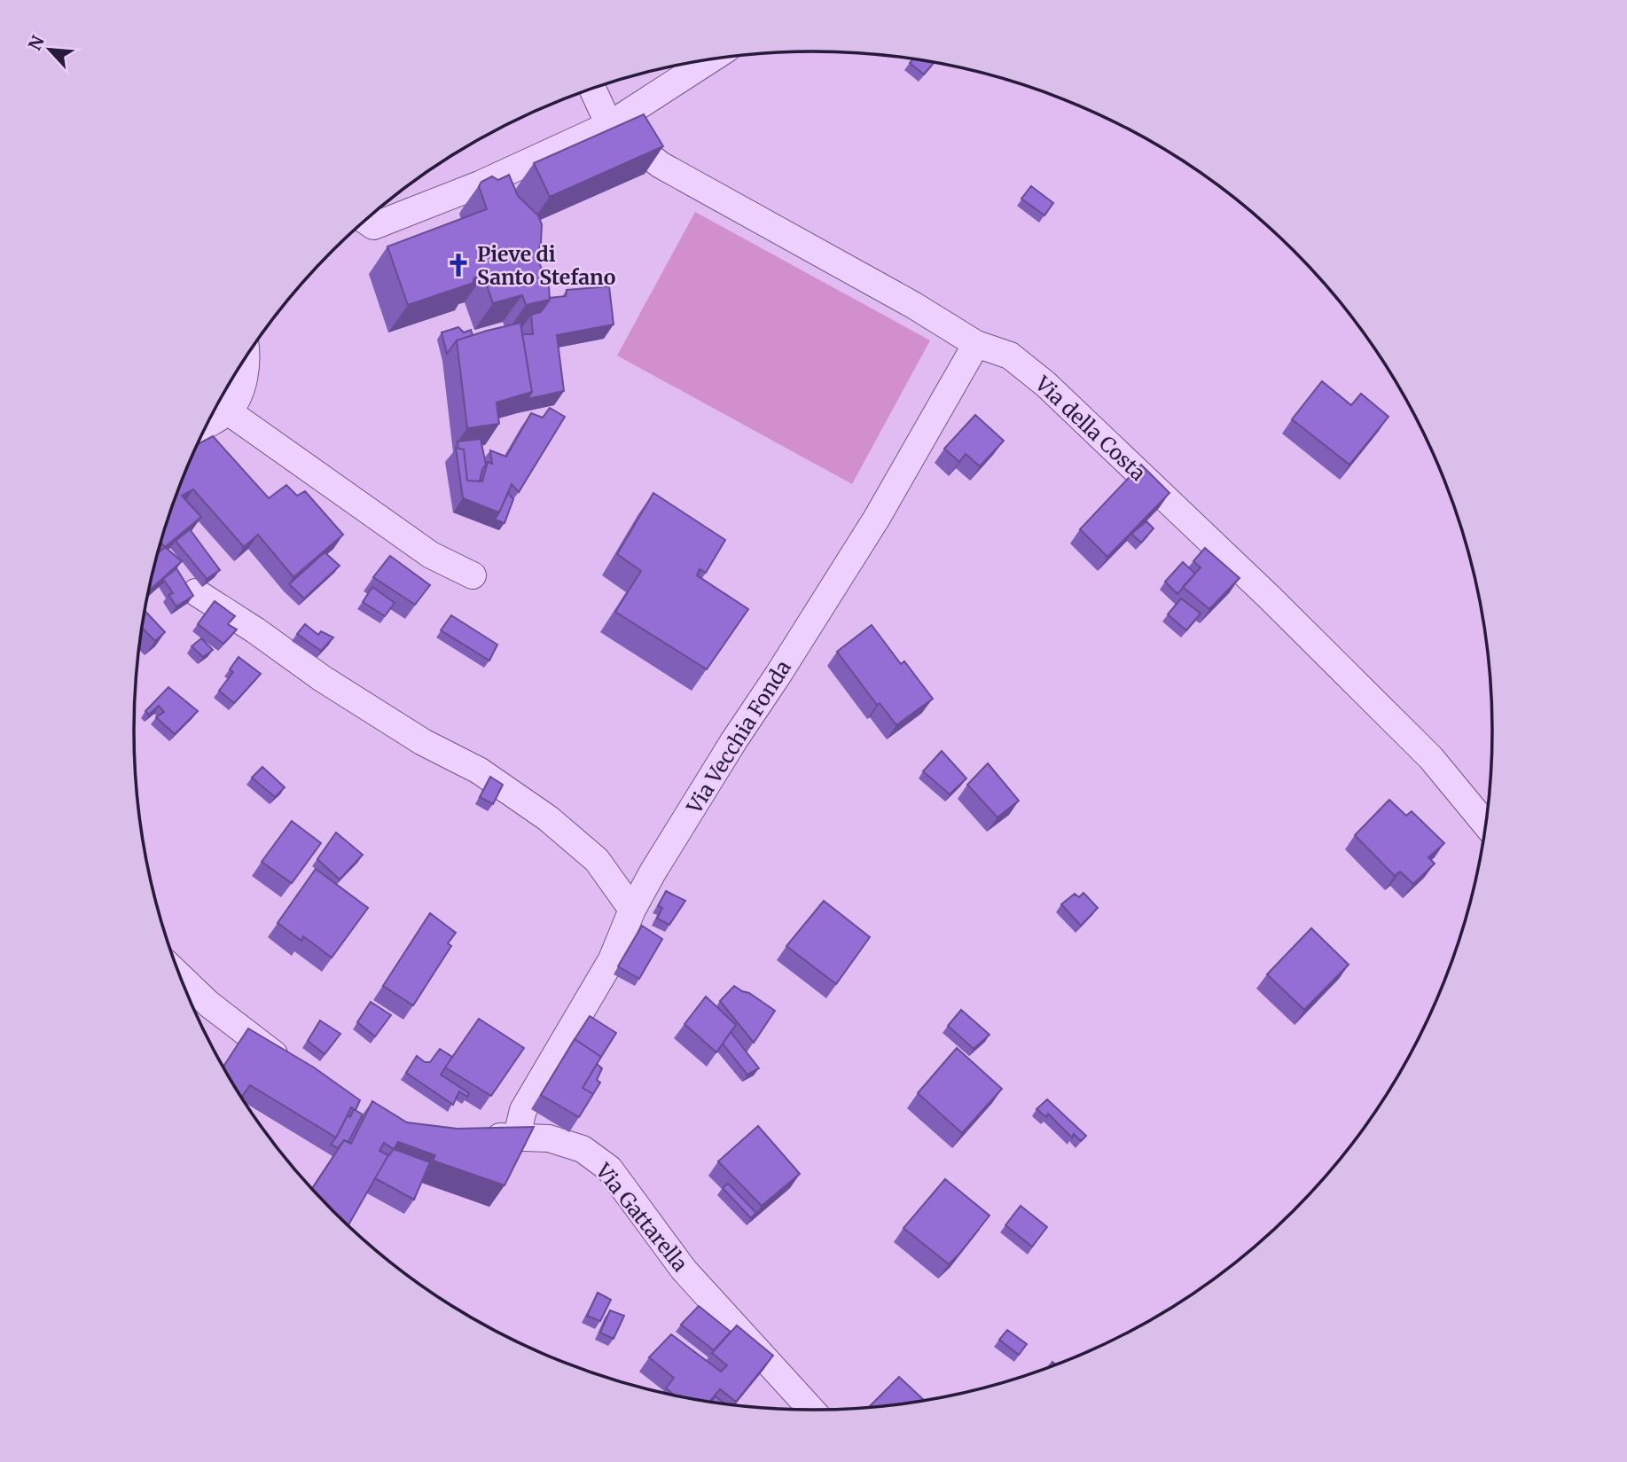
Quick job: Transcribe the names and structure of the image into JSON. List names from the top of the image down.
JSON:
{
  "streets": {
    "street": ["Via della Costa", "Via Vecchia Fonda", "Via Gattarella"]
  },
  "crossings": [
    ["Via della Costa", "Via Vecchia Fonda"],
    ["Via Vecchia Fonda", "Via Gattarella"]
  ],
  "places": {
    "church": ["Pieve di Santo Stefano"]
  },
  "north": "top left"
}
